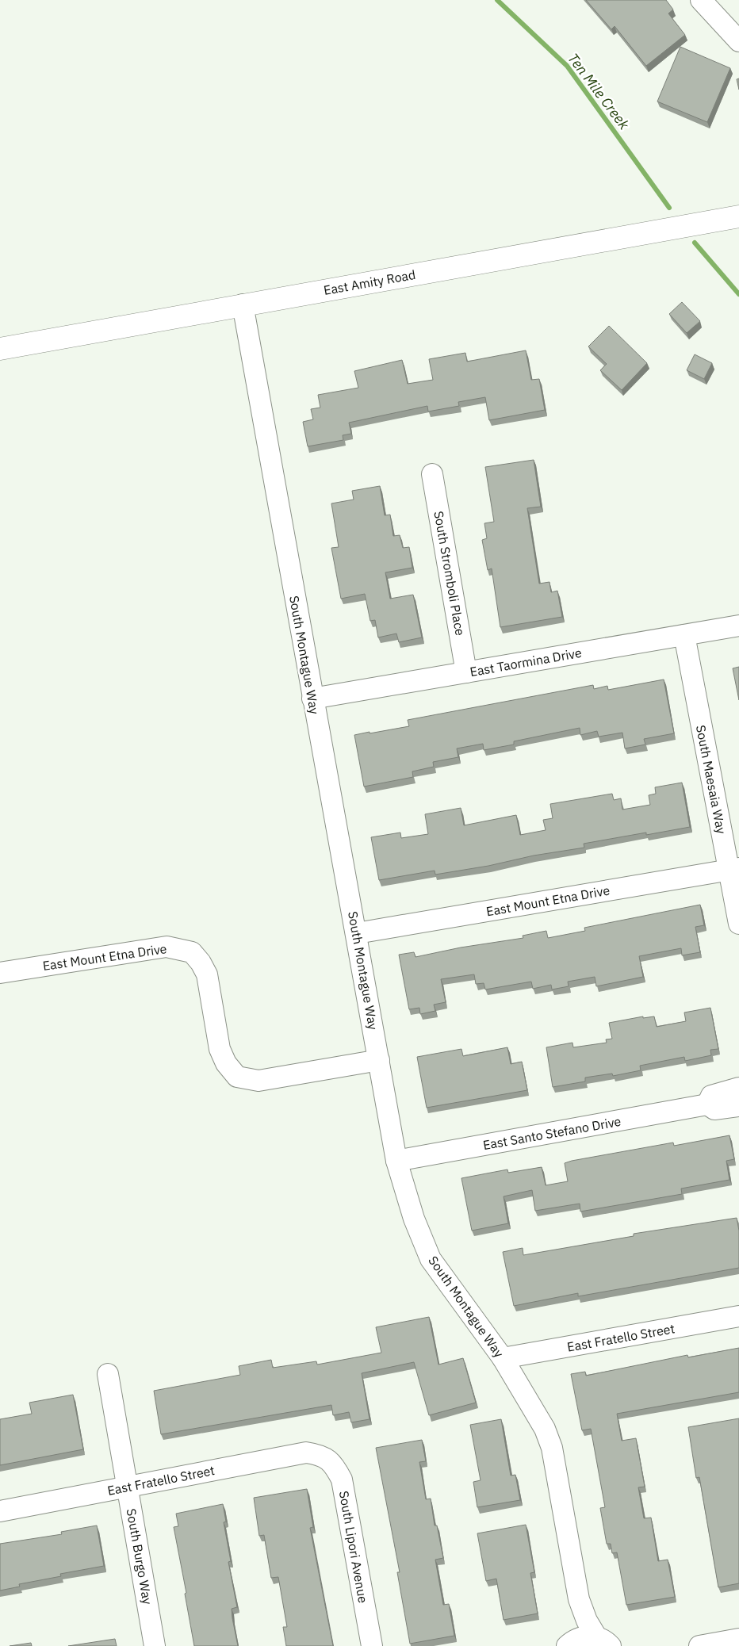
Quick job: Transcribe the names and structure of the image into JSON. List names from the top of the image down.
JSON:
{
  "streets": {
    "main road": ["East Amity Road"],
    "street": [
      "South Stromboli Place",
      "South Montague Way",
      "East Taormina Drive",
      "South Maesaia Way",
      "East Mount Etna Drive",
      "East Santo Stefano Drive",
      "East Fratello Street",
      "South Lipori Avenue",
      "South Burgo Way"
    ]
  },
  "crossings": [
    ["East Amity Road", "South Montague Way"],
    ["South Stromboli Place", "East Taormina Drive"],
    ["South Montague Way", "East Taormina Drive"],
    ["South Montague Way", "East Mount Etna Drive"],
    ["South Montague Way", "East Santo Stefano Drive"],
    ["South Montague Way", "East Fratello Street"],
    ["East Taormina Drive", "South Maesaia Way"],
    ["South Maesaia Way", "East Mount Etna Drive"],
    ["East Fratello Street", "South Lipori Avenue"],
    ["East Fratello Street", "South Burgo Way"]
  ],
  "water": ["Ten Mile Creek"]
}
